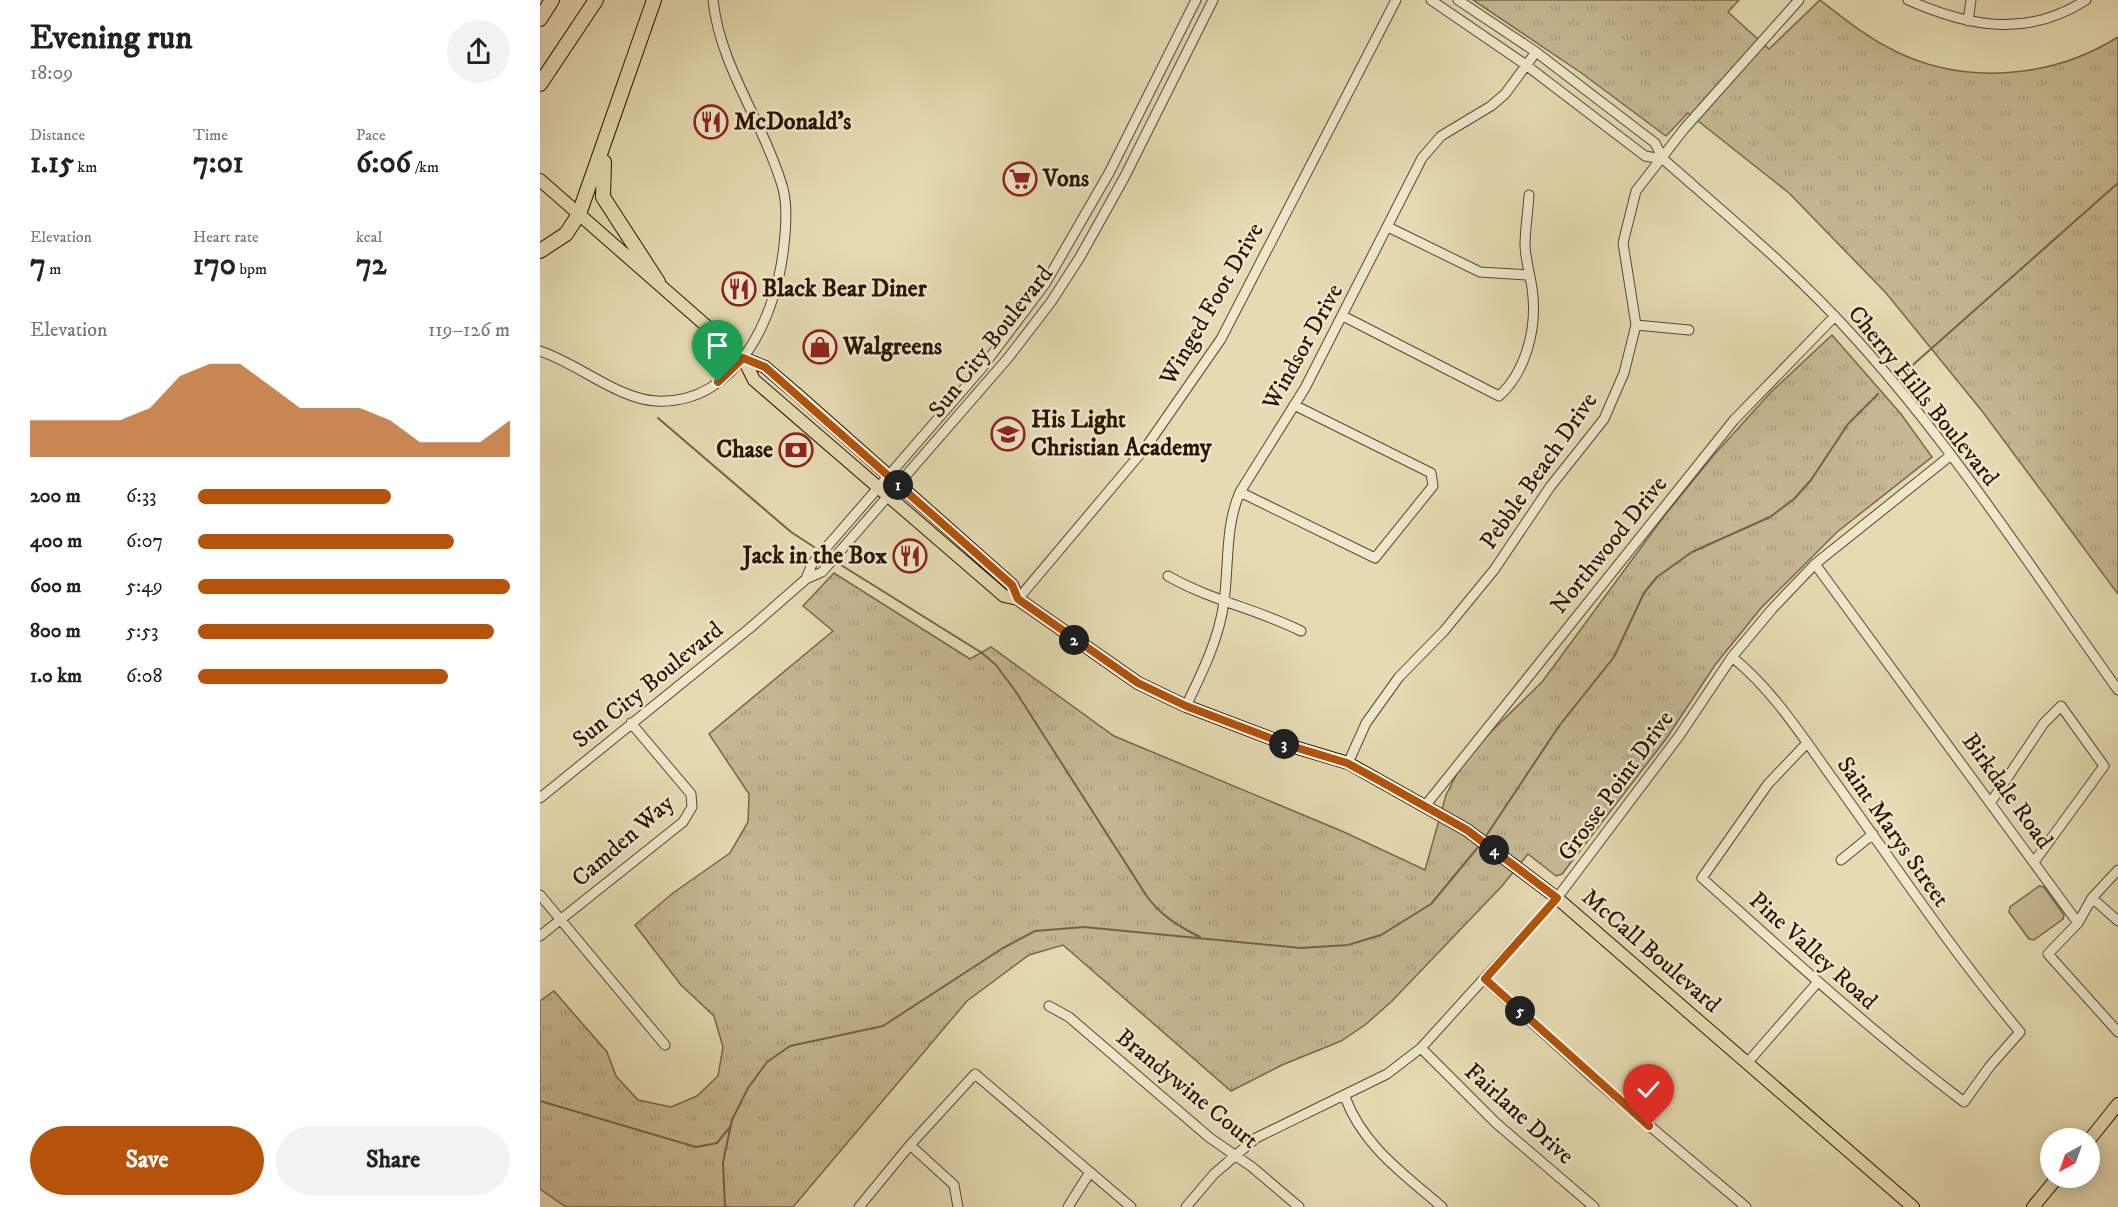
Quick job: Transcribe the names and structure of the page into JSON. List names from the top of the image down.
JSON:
{
  "streets": {
    "main road": ["McCall Boulevard"],
    "street": [
      "Winged Foot Drive",
      "Sun City Boulevard",
      "Windsor Drive",
      "Cherry Hills Boulevard",
      "Pebble Beach Drive",
      "Northwood Drive",
      "Grosse Point Drive",
      "Birkdale Road",
      "Saint Marys Street",
      "Camden Way",
      "Pine Valley Road",
      "Brandywine Court",
      "Fairlane Drive"
    ]
  },
  "crossings": [
    ["Winged Foot Drive", "McCall Boulevard"],
    ["Sun City Boulevard", "Camden Way"],
    ["Sun City Boulevard", "McCall Boulevard"],
    ["Windsor Drive", "Cherry Hills Boulevard"],
    ["Windsor Drive", "McCall Boulevard"],
    ["Cherry Hills Boulevard", "Pebble Beach Drive"],
    ["Cherry Hills Boulevard", "Northwood Drive"],
    ["Cherry Hills Boulevard", "Grosse Point Drive"],
    ["Pebble Beach Drive", "McCall Boulevard"],
    ["Northwood Drive", "McCall Boulevard"],
    ["Grosse Point Drive", "Birkdale Road"],
    ["Grosse Point Drive", "Saint Marys Street"],
    ["Grosse Point Drive", "McCall Boulevard"],
    ["Grosse Point Drive", "Brandywine Court"],
    ["Grosse Point Drive", "Fairlane Drive"],
    ["Saint Marys Street", "Pine Valley Road"]
  ],
  "places": {
    "restaurant": ["McDonald's", "Black Bear Diner", "Jack in the Box"],
    "supermarket": ["Vons"],
    "shop": ["Walgreens"],
    "school or university": ["His Light Christian Academy"],
    "bank": ["Chase"]
  },
  "north": "bottom left",
  "page": {
    "heading": ["Evening run", "18:09"],
    "stats": [
      ["Distance", "1.15 km"],
      ["Time", "7:01"],
      ["Pace", "6:06 /km"],
      ["Elevation", "7 m"],
      ["Heart rate", "170 bpm"],
      ["kcal", "72"]
    ],
    "chart": ["Elevation", "119–126 m"],
    "pins": [
      "1",
      "2",
      "3",
      "4",
      "5"
    ],
    "list": [
      {
        "name": "200 m",
        "note": "6:33"
      },
      {
        "name": "400 m",
        "note": "6:07"
      },
      {
        "name": "600 m",
        "note": "5:49"
      },
      {
        "name": "800 m",
        "note": "5:53"
      },
      {
        "name": "1.0 km",
        "note": "6:08"
      }
    ],
    "buttons": ["Save", "Share"]
  }
}
